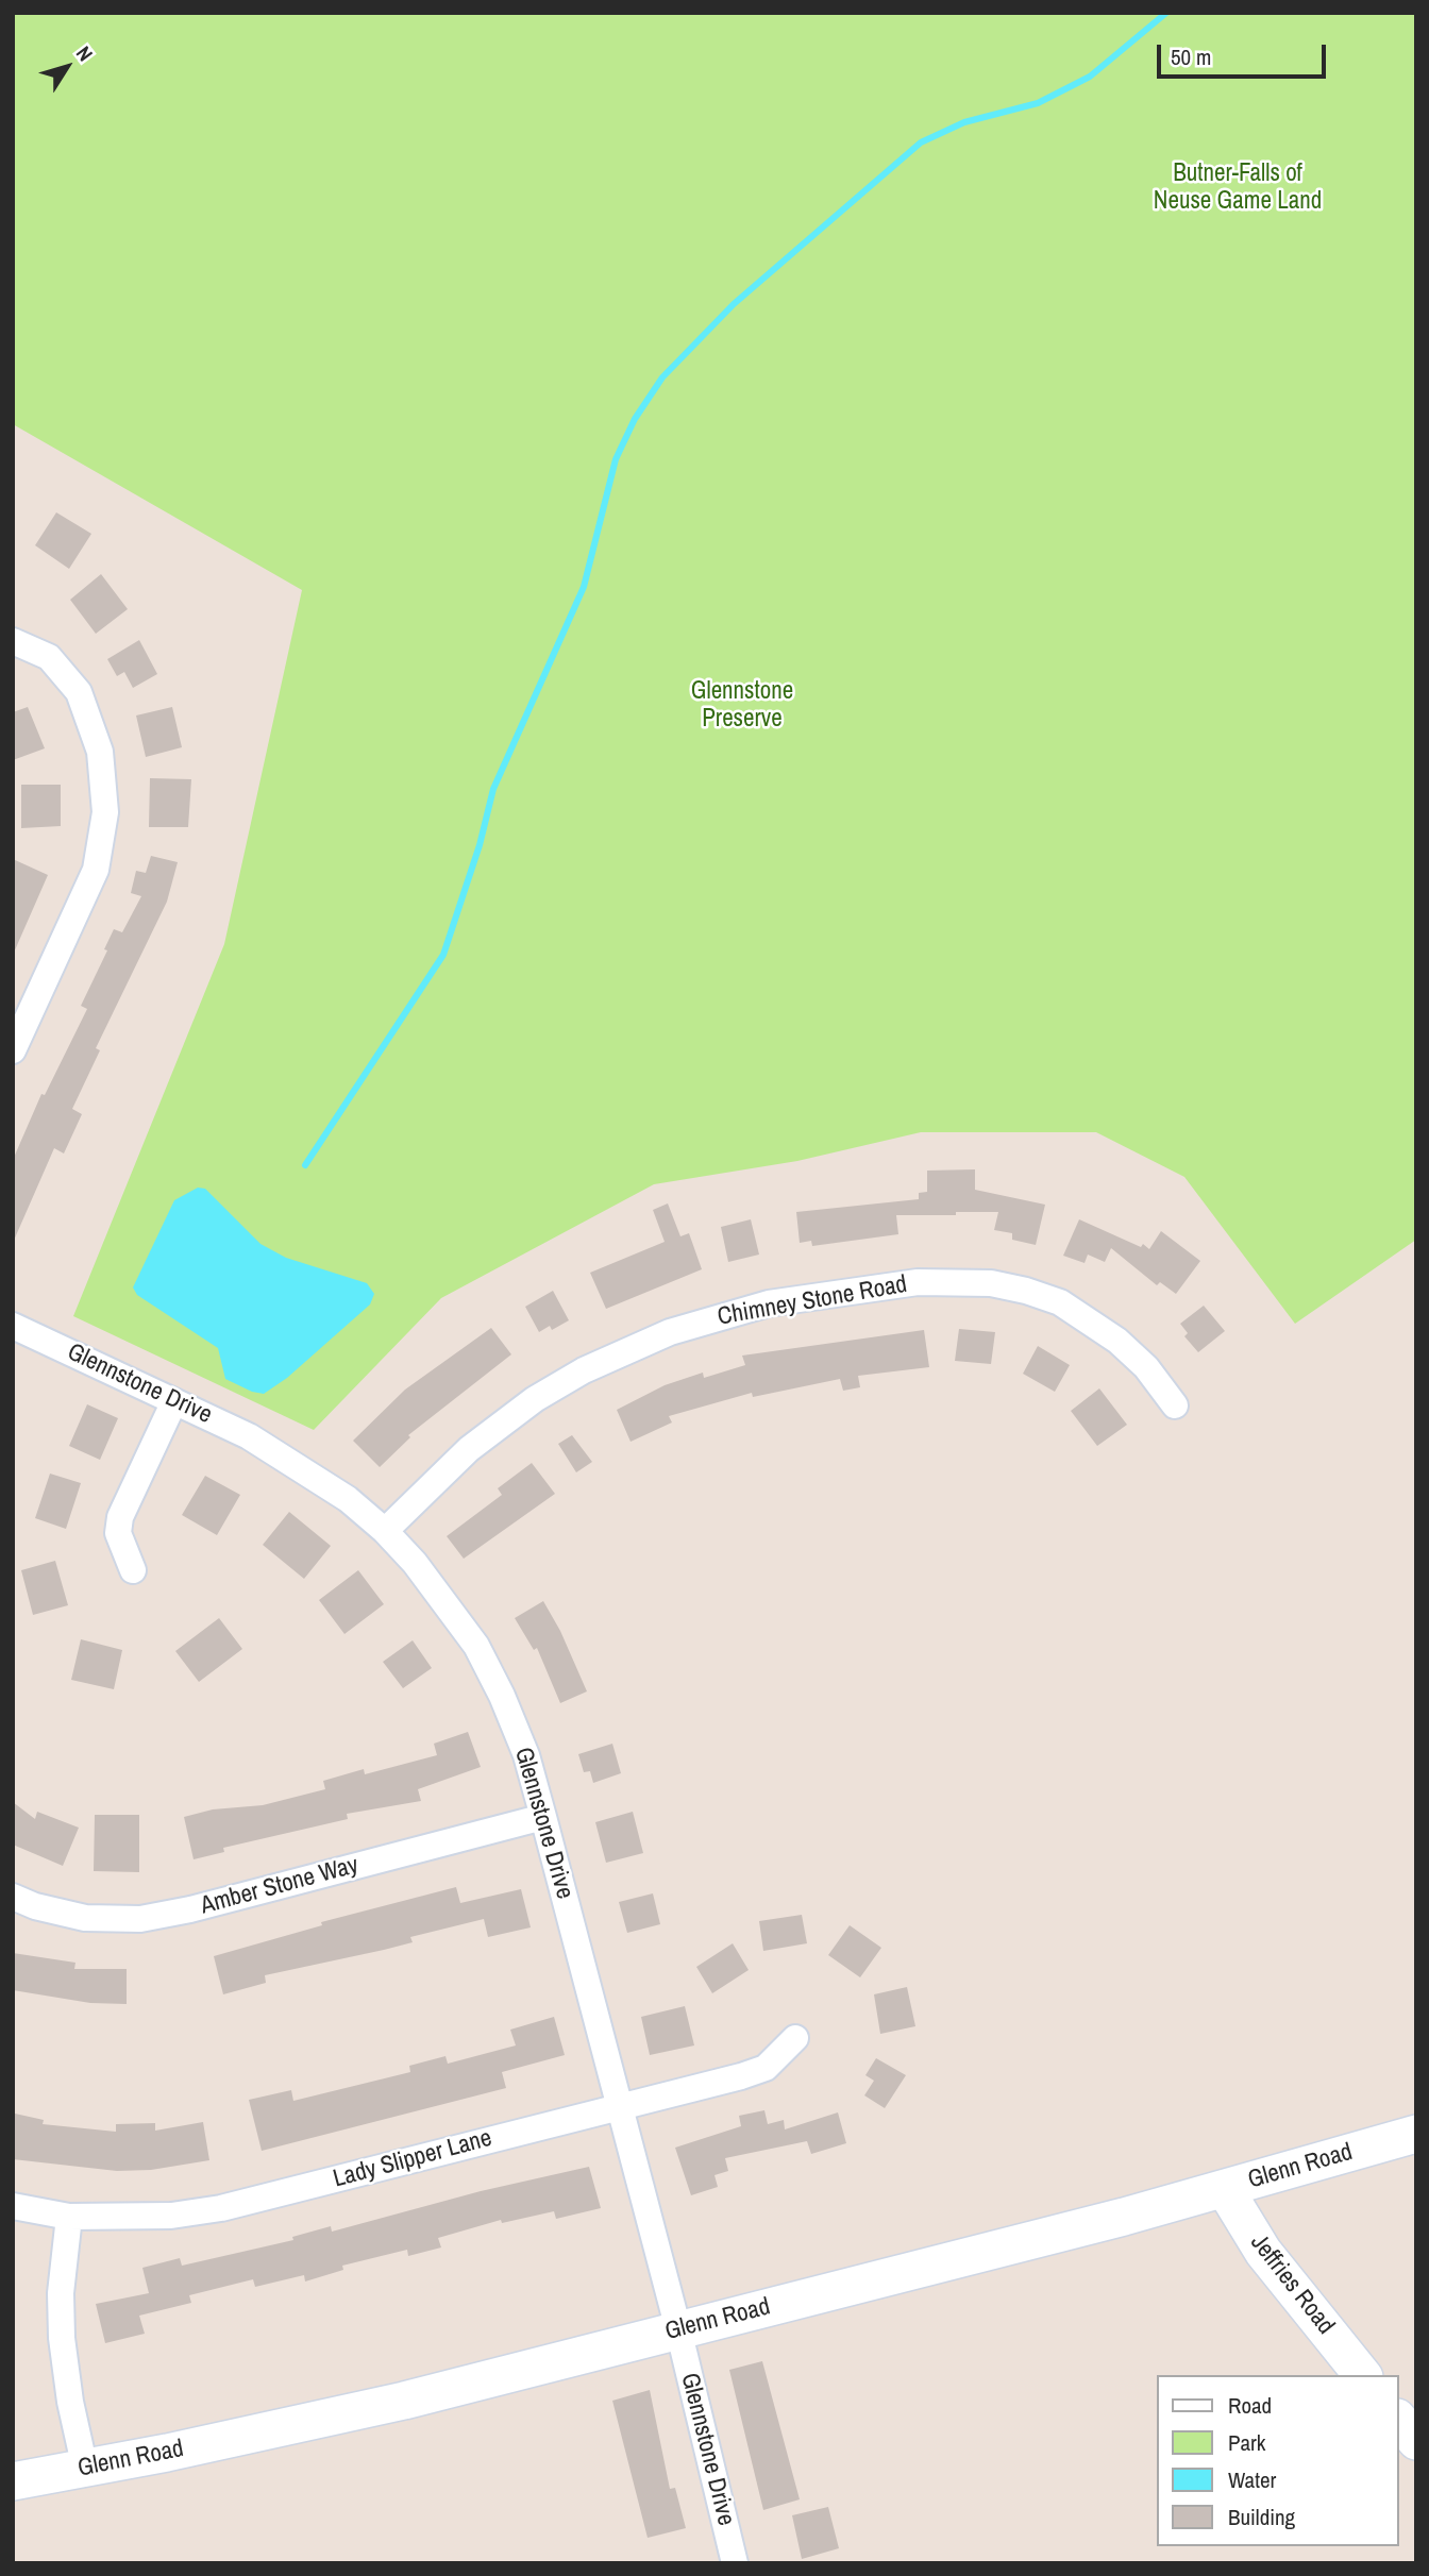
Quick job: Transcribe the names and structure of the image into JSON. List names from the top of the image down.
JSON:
{
  "streets": {
    "street": [
      "Chimney Stone Road",
      "Glennstone Drive",
      "Amber Stone Way",
      "Lady Slipper Lane",
      "Glenn Road",
      "Jeffries Road"
    ]
  },
  "crossings": [
    ["Chimney Stone Road", "Glennstone Drive"],
    ["Glennstone Drive", "Amber Stone Way"],
    ["Glennstone Drive", "Lady Slipper Lane"],
    ["Glennstone Drive", "Glenn Road"],
    ["Glenn Road", "Jeffries Road"]
  ],
  "parks": ["Butner-Falls of Neuse Game Land", "Glennstone Preserve"],
  "legend": [
    "Road",
    "Park",
    "Water",
    "Building"
  ],
  "scale_bar": "50 m",
  "north": "top right"
}
